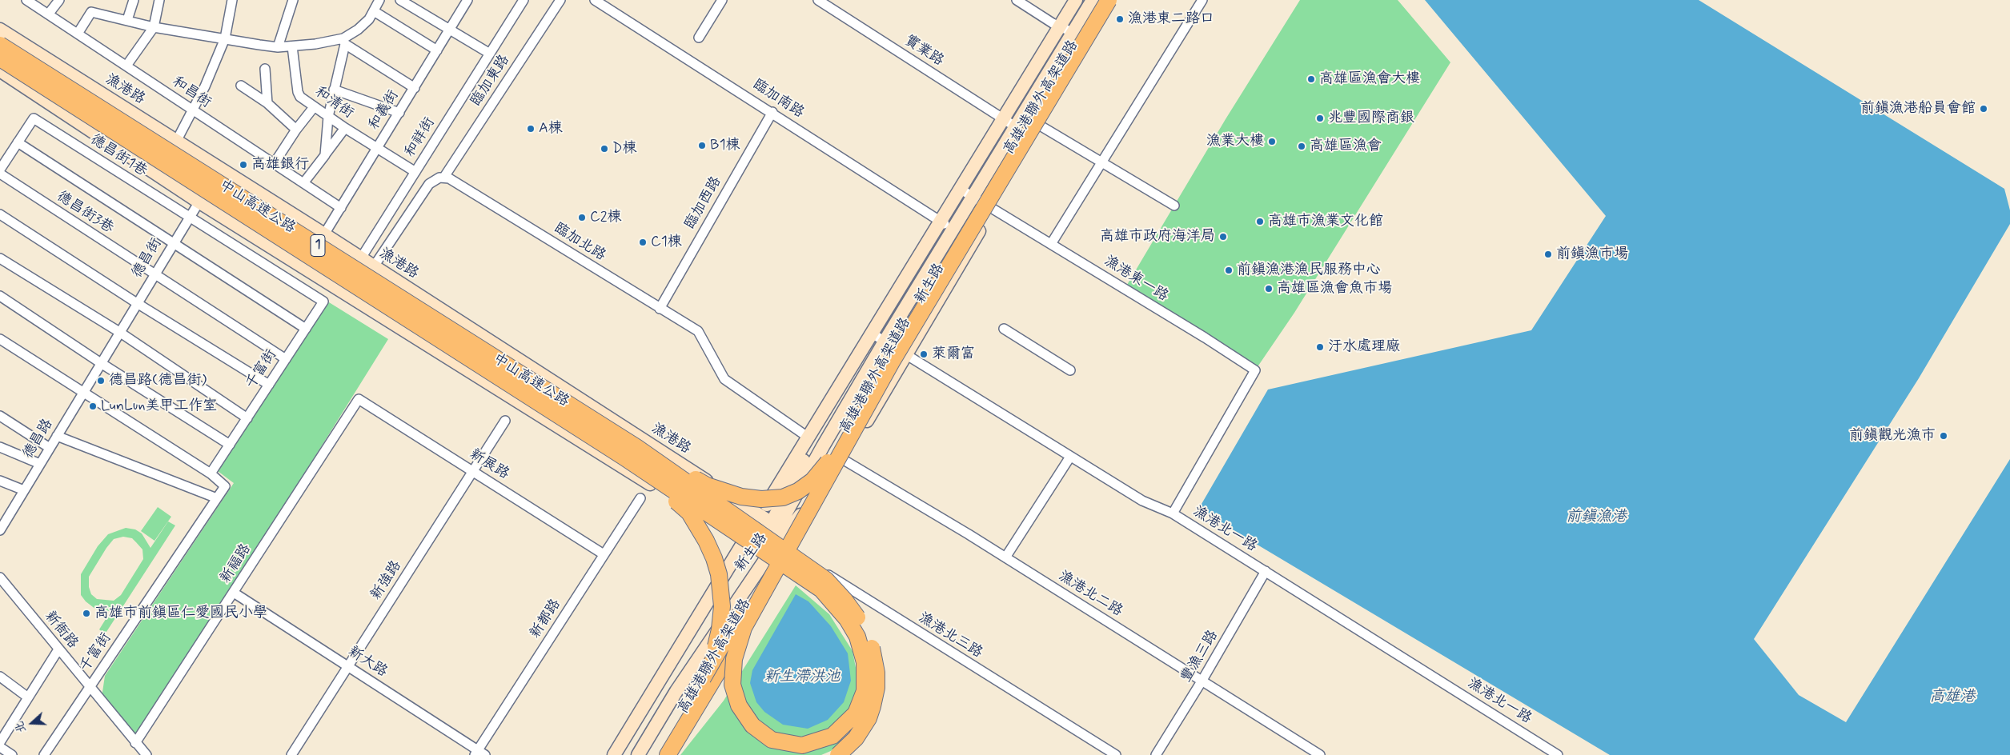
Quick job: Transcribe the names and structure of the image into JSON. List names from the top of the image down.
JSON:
{
  "streets": {
    "highway": ["高雄港聯外高架道路", "中山高速公路", "1"],
    "street": [
      "實業路",
      "臨加東路",
      "漁港路",
      "和昌街",
      "臨加南路",
      "和清街",
      "和義街",
      "和祥街",
      "德昌街1巷",
      "臨加西路",
      "德昌街3巷",
      "臨加北路",
      "德昌街",
      "漁港東一路",
      "新生路",
      "千富街",
      "德昌路",
      "新展路",
      "漁港北一路",
      "新福路",
      "新強路",
      "漁港北二路",
      "新都路",
      "新衙路",
      "漁港北三路",
      "豐漁三路",
      "新大路"
    ]
  },
  "crossings": [
    ["實業路", "新生路"],
    ["臨加東路", "臨加北路"],
    ["漁港路", "和義街"],
    ["漁港路", "和祥街"],
    ["漁港路", "德昌街"],
    ["漁港路", "新生路"],
    ["和昌街", "和義街"],
    ["臨加南路", "臨加西路"],
    ["臨加南路", "新生路"],
    ["和清街", "和義街"],
    ["和清街", "和祥街"],
    ["德昌街1巷", "德昌街"],
    ["德昌街1巷", "千富街"],
    ["臨加西路", "臨加北路"],
    ["德昌街3巷", "德昌街"],
    ["德昌街3巷", "千富街"],
    ["臨加北路", "新生路"],
    ["德昌街", "德昌路"],
    ["漁港東一路", "新生路"],
    ["漁港東一路", "漁港北一路"],
    ["新生路", "漁港北一路"],
    ["新生路", "漁港北二路"],
    ["新生路", "漁港北三路"],
    ["千富街", "新衙路"],
    ["新展路", "新福路"],
    ["新展路", "新強路"],
    ["新展路", "新都路"],
    ["漁港北一路", "豐漁三路"],
    ["新福路", "新衙路"],
    ["新福路", "新大路"],
    ["新強路", "新大路"],
    ["漁港北二路", "豐漁三路"],
    ["新都路", "新大路"]
  ],
  "water": ["前鎮漁港", "新生滯洪池", "高雄港"],
  "places": [
    "漁港東二路口",
    "高雄區漁會大樓",
    "前鎮漁港船員會館",
    "兆豐國際商銀",
    "A棟",
    "漁業大樓",
    "B1棟",
    "高雄區漁會",
    "D棟",
    "高雄銀行",
    "C2棟",
    "高雄市漁業文化館",
    "高雄市政府海洋局",
    "C1棟",
    "前鎮漁市場",
    "前鎮漁港漁民服務中心",
    "高雄區漁會魚市場",
    "汙水處理廠",
    "萊爾富",
    "德昌路(德昌街)",
    "LunLun美甲工作室",
    "前鎮觀光漁市",
    "高雄市前鎮區仁愛國民小學"
  ],
  "north": "left"
}
